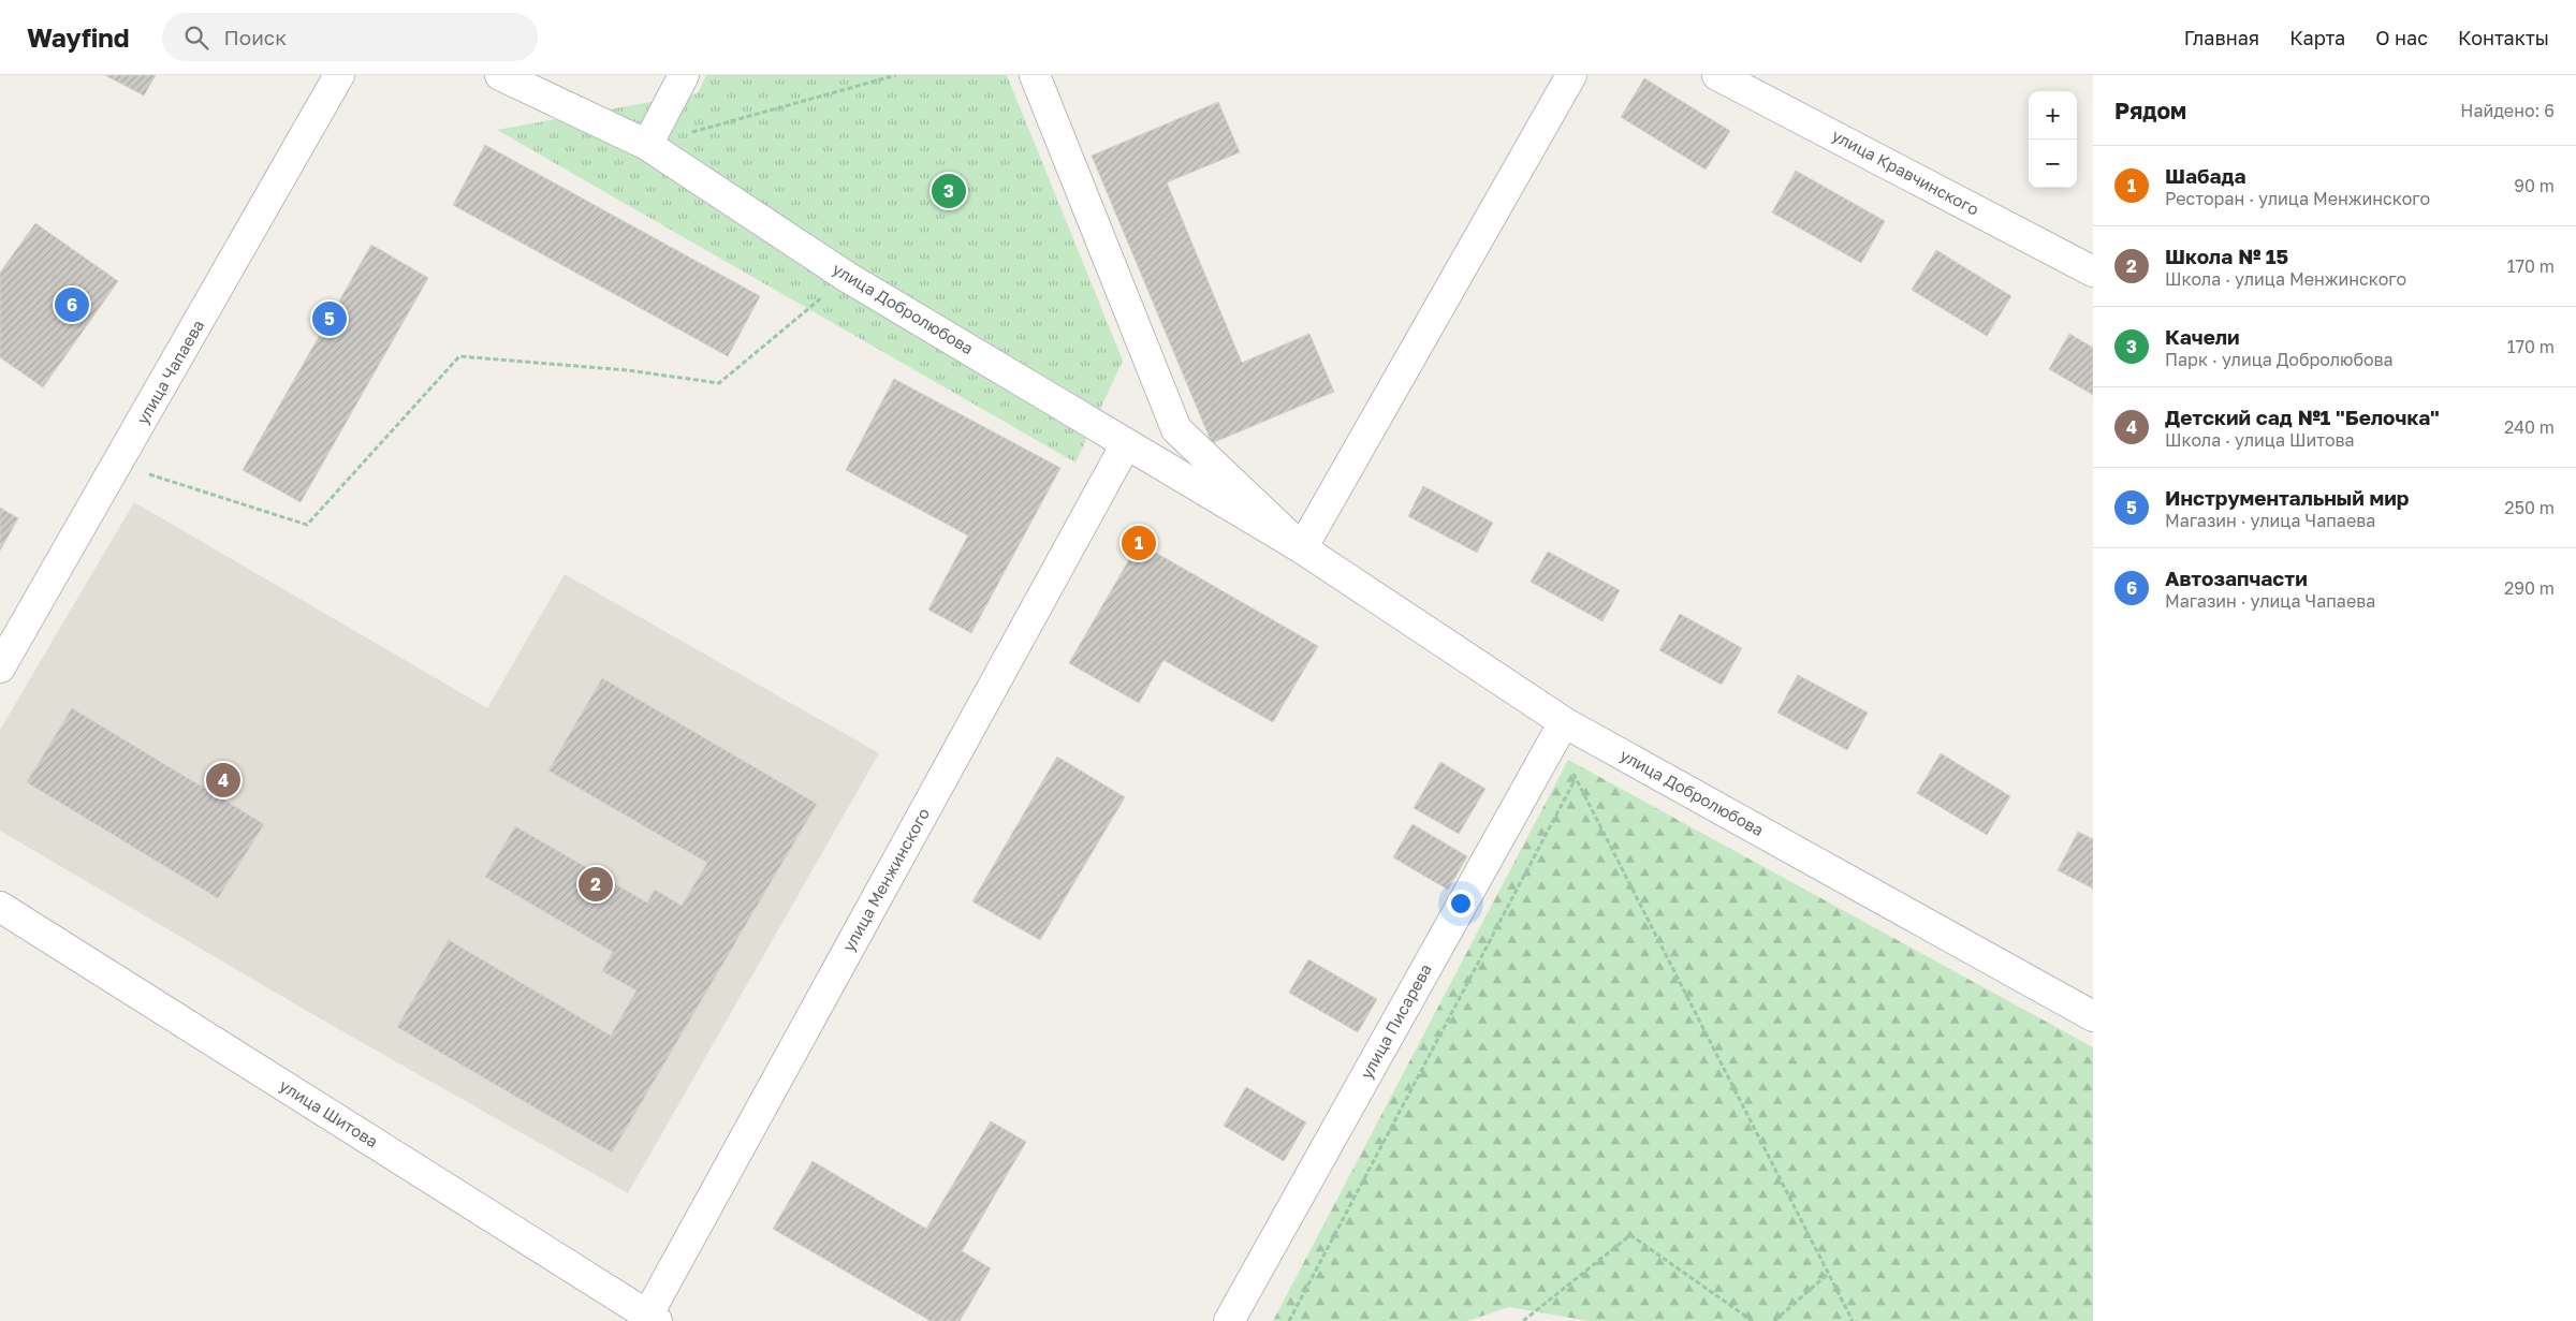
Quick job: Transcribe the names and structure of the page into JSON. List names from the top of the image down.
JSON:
{
  "streets": {
    "street": [
      "улица Кравчинского",
      "улица Добролюбова",
      "улица Чапаева",
      "улица Менжинского",
      "улица Писарева",
      "улица Шитова"
    ]
  },
  "crossings": [
    ["улица Добролюбова", "улица Менжинского"],
    ["улица Добролюбова", "улица Писарева"],
    ["улица Менжинского", "улица Шитова"]
  ],
  "page": {
    "header": "Wayfind",
    "search": "Поиск",
    "nav": [
      "Главная",
      "Карта",
      "О нас",
      "Контакты"
    ],
    "heading": ["Рядом", "Найдено: 6"],
    "map_buttons": ["+", "−"],
    "list": [
      {
        "mark": "1",
        "name": "Шабада",
        "note": "Ресторан · улица Менжинского",
        "value": "90 m"
      },
      {
        "mark": "2",
        "name": "Школа № 15",
        "note": "Школа · улица Менжинского",
        "value": "170 m"
      },
      {
        "mark": "3",
        "name": "Качели",
        "note": "Парк · улица Добролюбова",
        "value": "170 m"
      },
      {
        "mark": "4",
        "name": "Детский сад №1 \"Белочка\"",
        "note": "Школа · улица Шитова",
        "value": "240 m"
      },
      {
        "mark": "5",
        "name": "Инструментальный мир",
        "note": "Магазин · улица Чапаева",
        "value": "250 m"
      },
      {
        "mark": "6",
        "name": "Автозапчасти",
        "note": "Магазин · улица Чапаева",
        "value": "290 m"
      }
    ],
    "pins": [
      "3",
      "6",
      "5",
      "1",
      "4",
      "2"
    ]
  }
}
